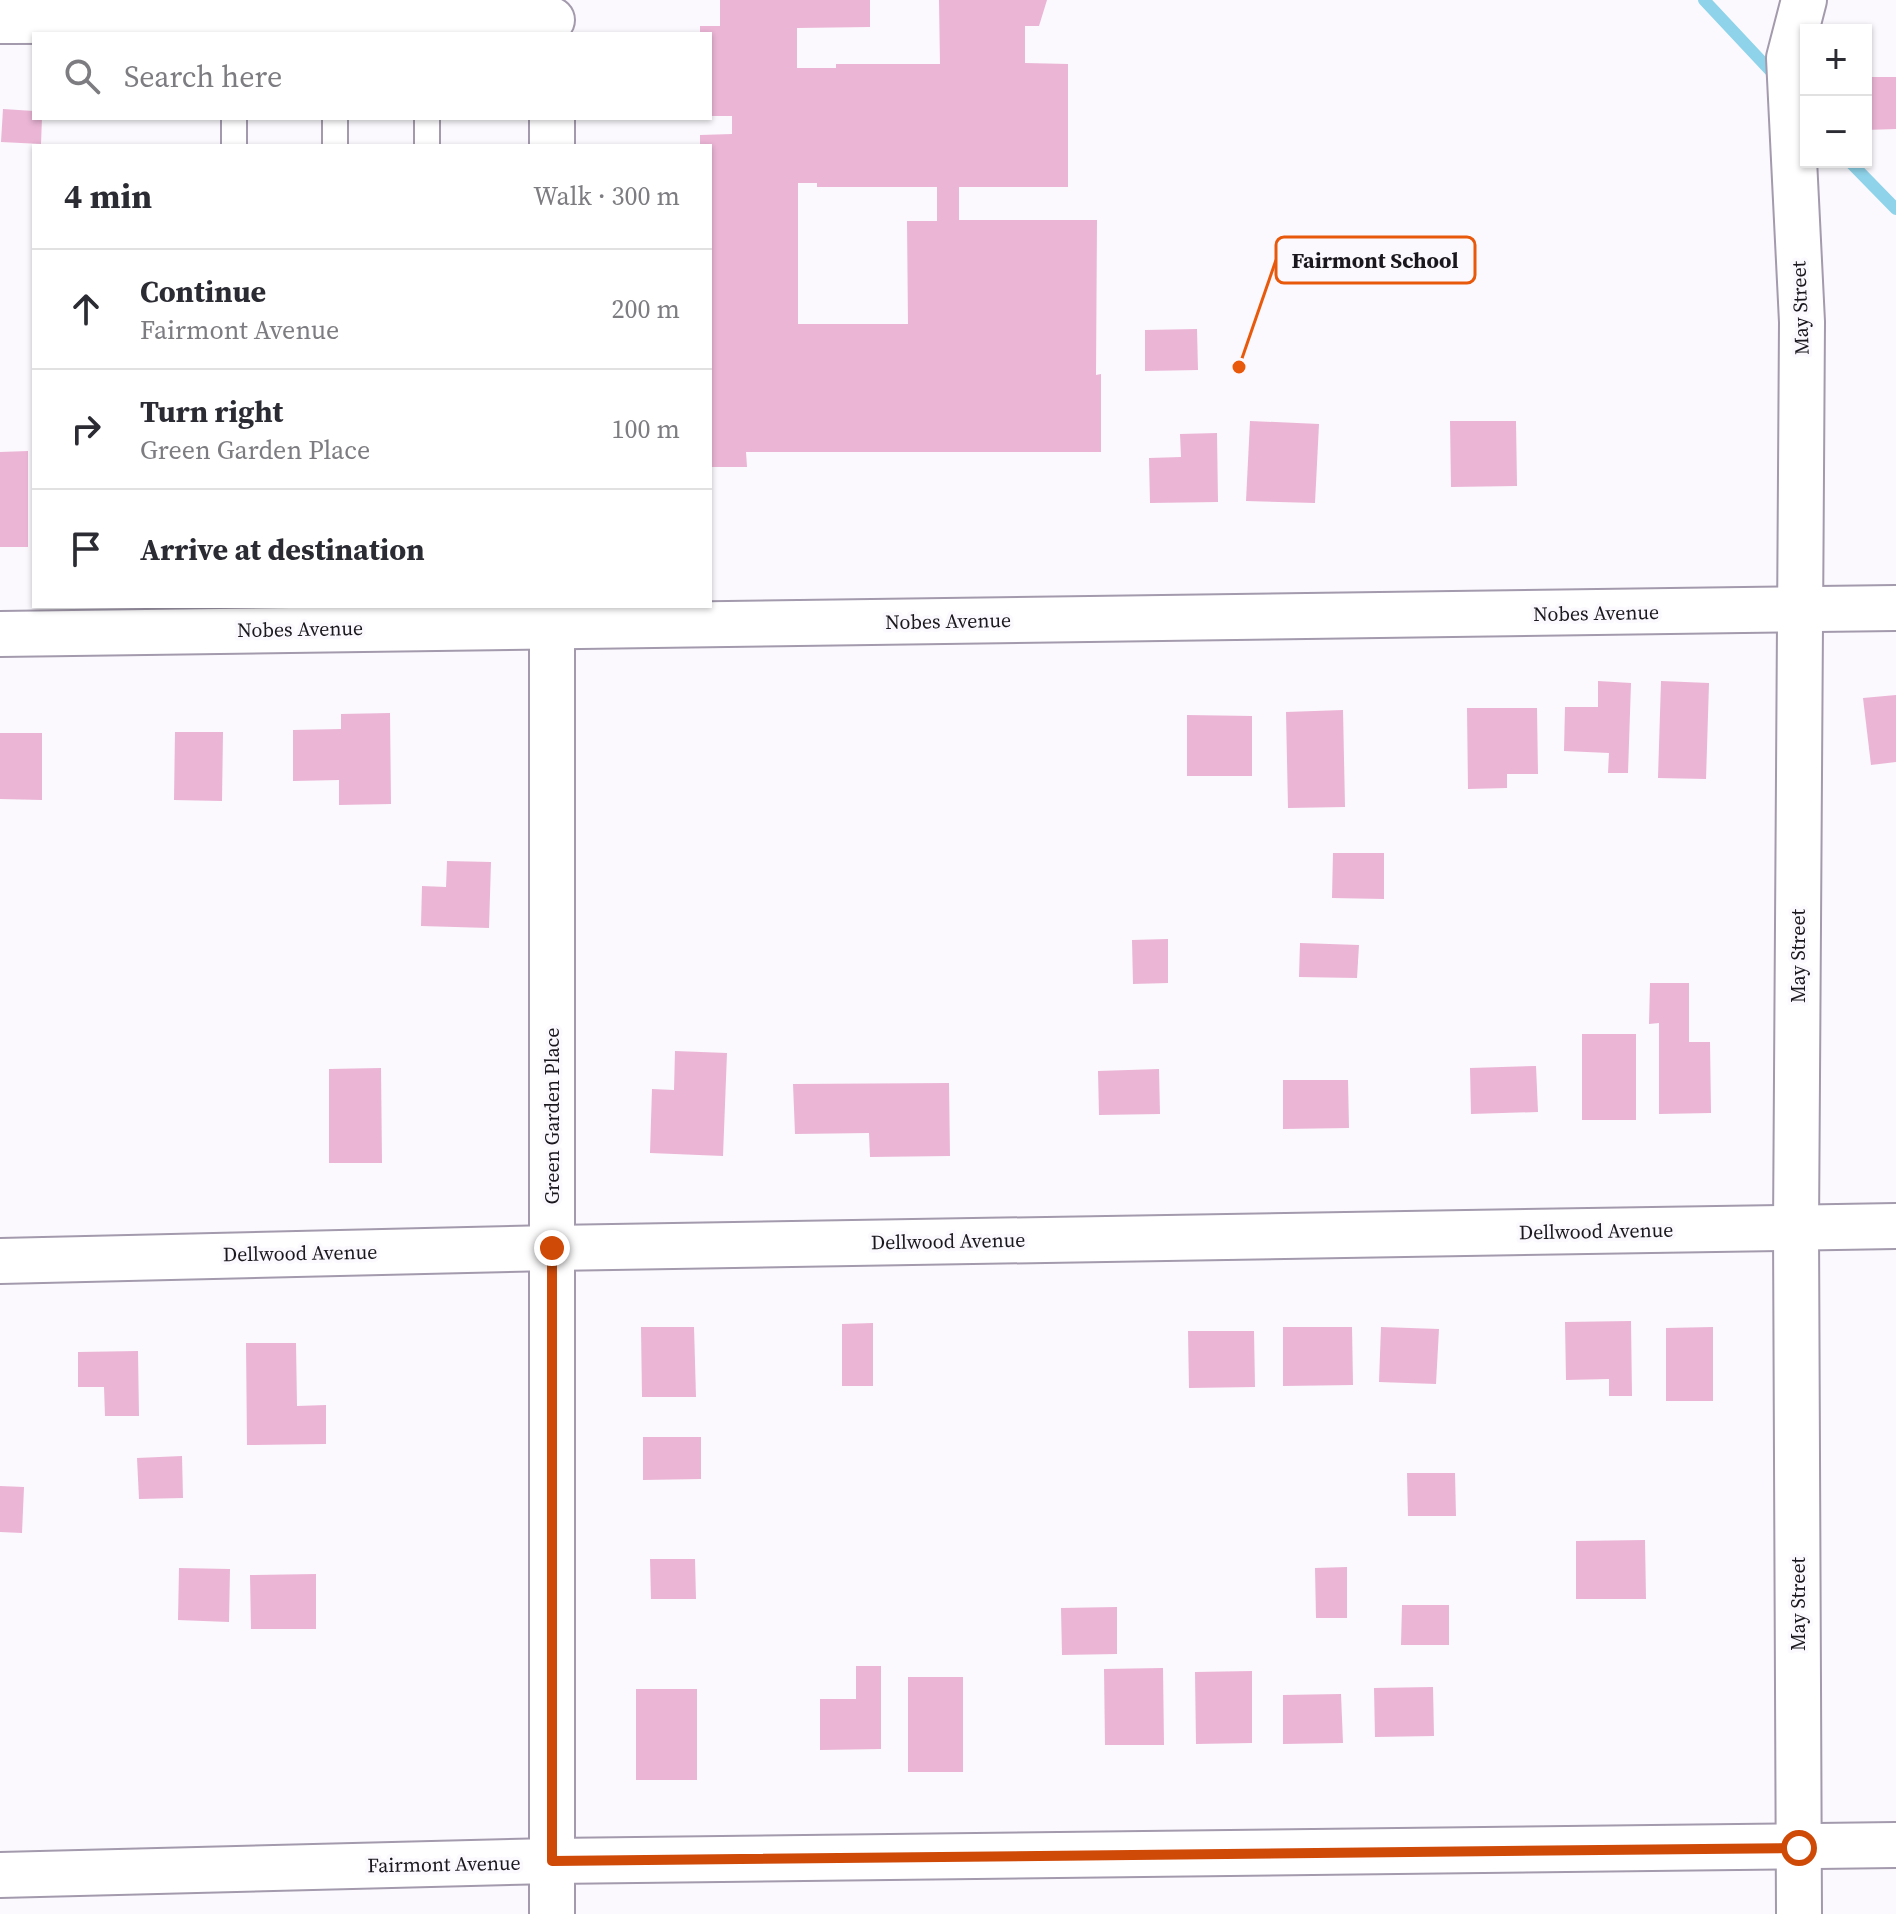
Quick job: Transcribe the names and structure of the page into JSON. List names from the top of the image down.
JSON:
{
  "streets": {
    "street": [
      "May Street",
      "Nobes Avenue",
      "Green Garden Place",
      "Dellwood Avenue",
      "Fairmont Avenue"
    ]
  },
  "crossings": [
    ["May Street", "Nobes Avenue"],
    ["May Street", "Dellwood Avenue"],
    ["May Street", "Fairmont Avenue"],
    ["Nobes Avenue", "Green Garden Place"],
    ["Green Garden Place", "Dellwood Avenue"],
    ["Green Garden Place", "Fairmont Avenue"]
  ],
  "places": ["Fairmont School"],
  "page": {
    "map_buttons": ["+", "−"],
    "search": "Search here",
    "heading": ["4 min", "Walk · 300 m"],
    "list": [
      ["Continue", "Fairmont Avenue", "200 m"],
      ["Turn right", "Green Garden Place", "100 m"],
      "Arrive at destination"
    ]
  }
}
